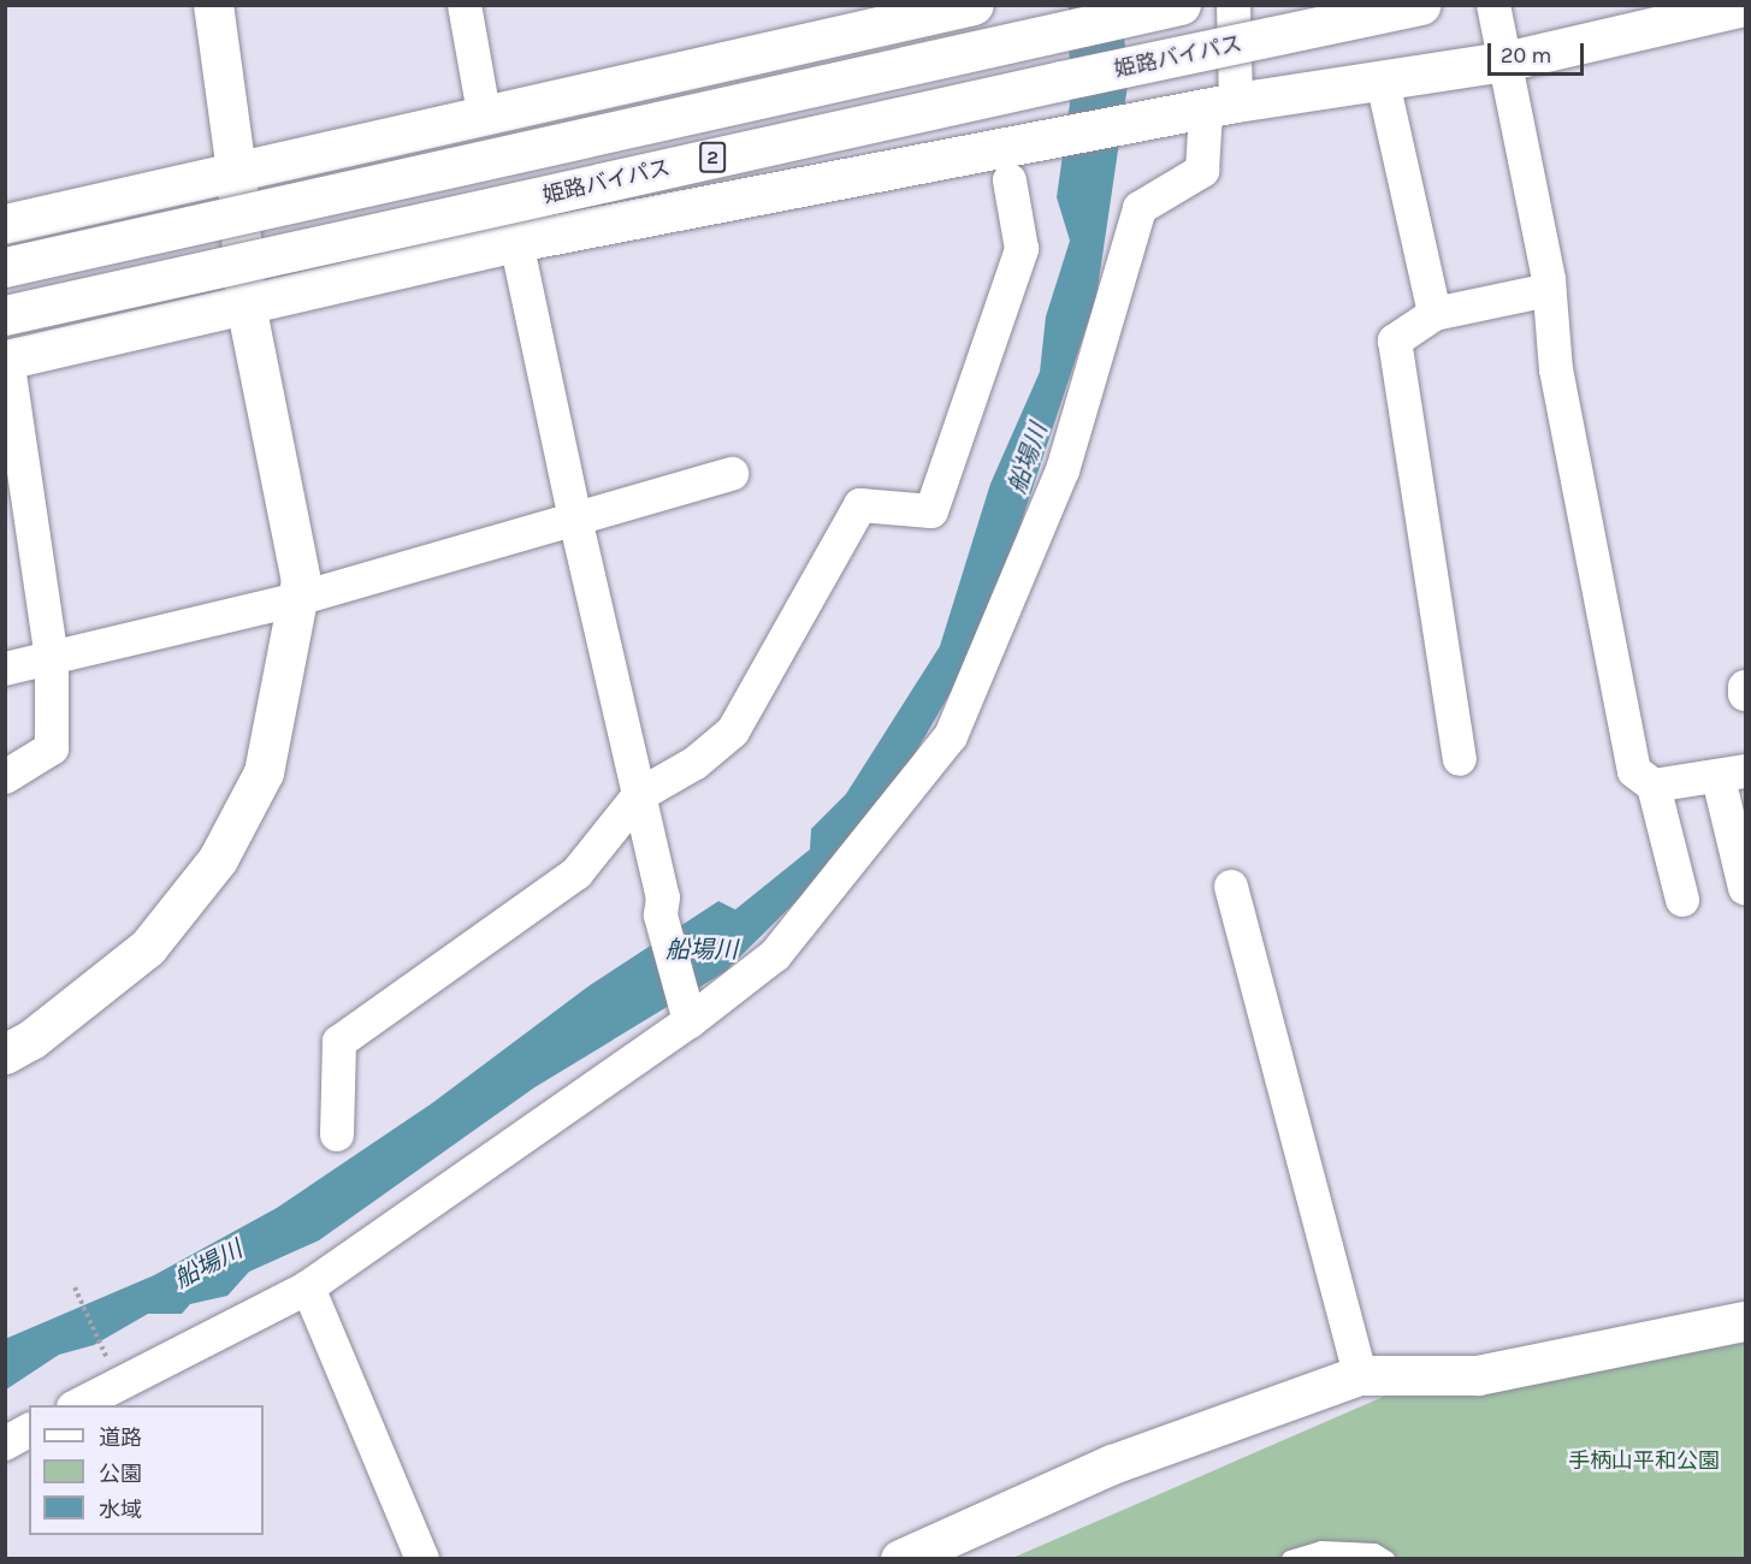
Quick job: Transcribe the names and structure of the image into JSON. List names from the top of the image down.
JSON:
{
  "streets": {
    "main road": ["姫路バイパス", "2"]
  },
  "water": ["船場川"],
  "parks": ["手柄山平和公園"],
  "legend": ["道路", "公園", "水域"],
  "scale_bar": "20 m"
}
